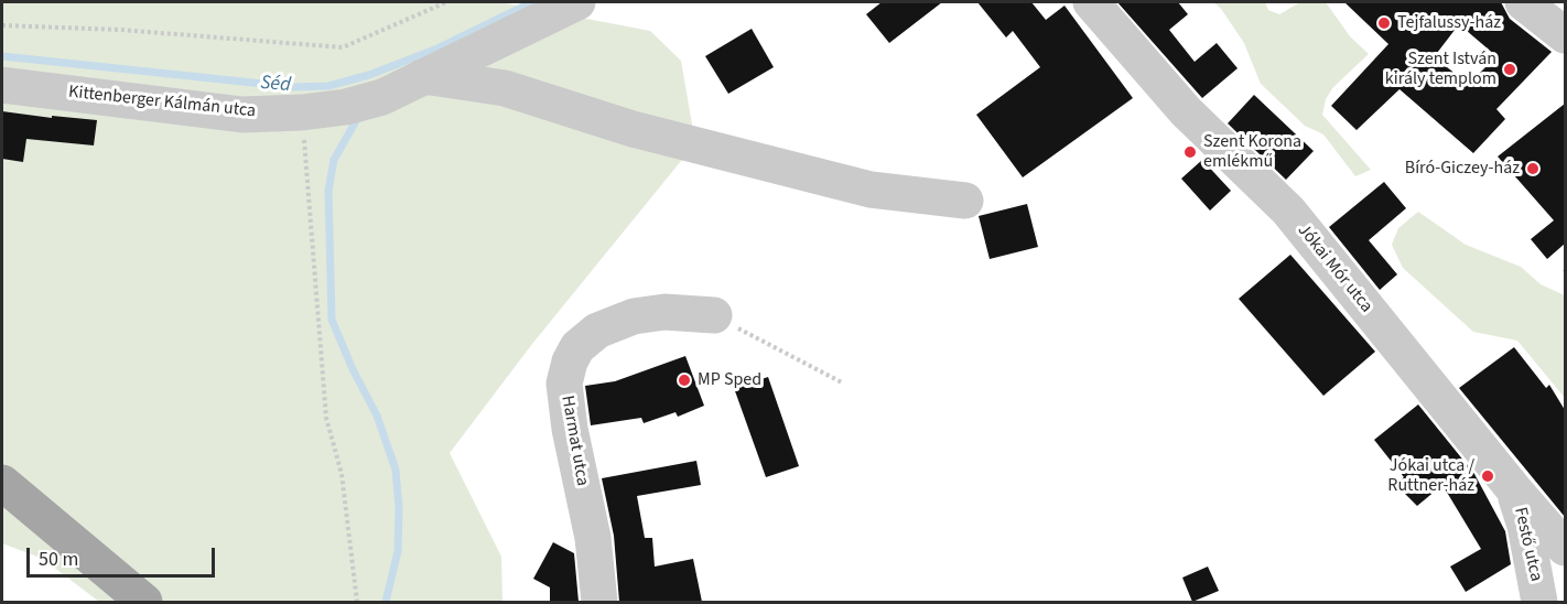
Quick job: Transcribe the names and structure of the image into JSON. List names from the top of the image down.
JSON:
{
  "streets": {
    "street": [
      "Kittenberger Kálmán utca",
      "Jókai Mór utca",
      "Harmat utca",
      "Festő utca"
    ]
  },
  "crossings": [
    ["Jókai Mór utca", "Festő utca"]
  ],
  "water": ["Séd"],
  "places": [
    "Tejfalussy-ház",
    "Szent István király templom",
    "Szent Korona emlékmű",
    "Bíró-Giczey-ház",
    "MP Sped",
    "Jókai utca / Ruttner-ház"
  ],
  "scale_bar": "50 m"
}
